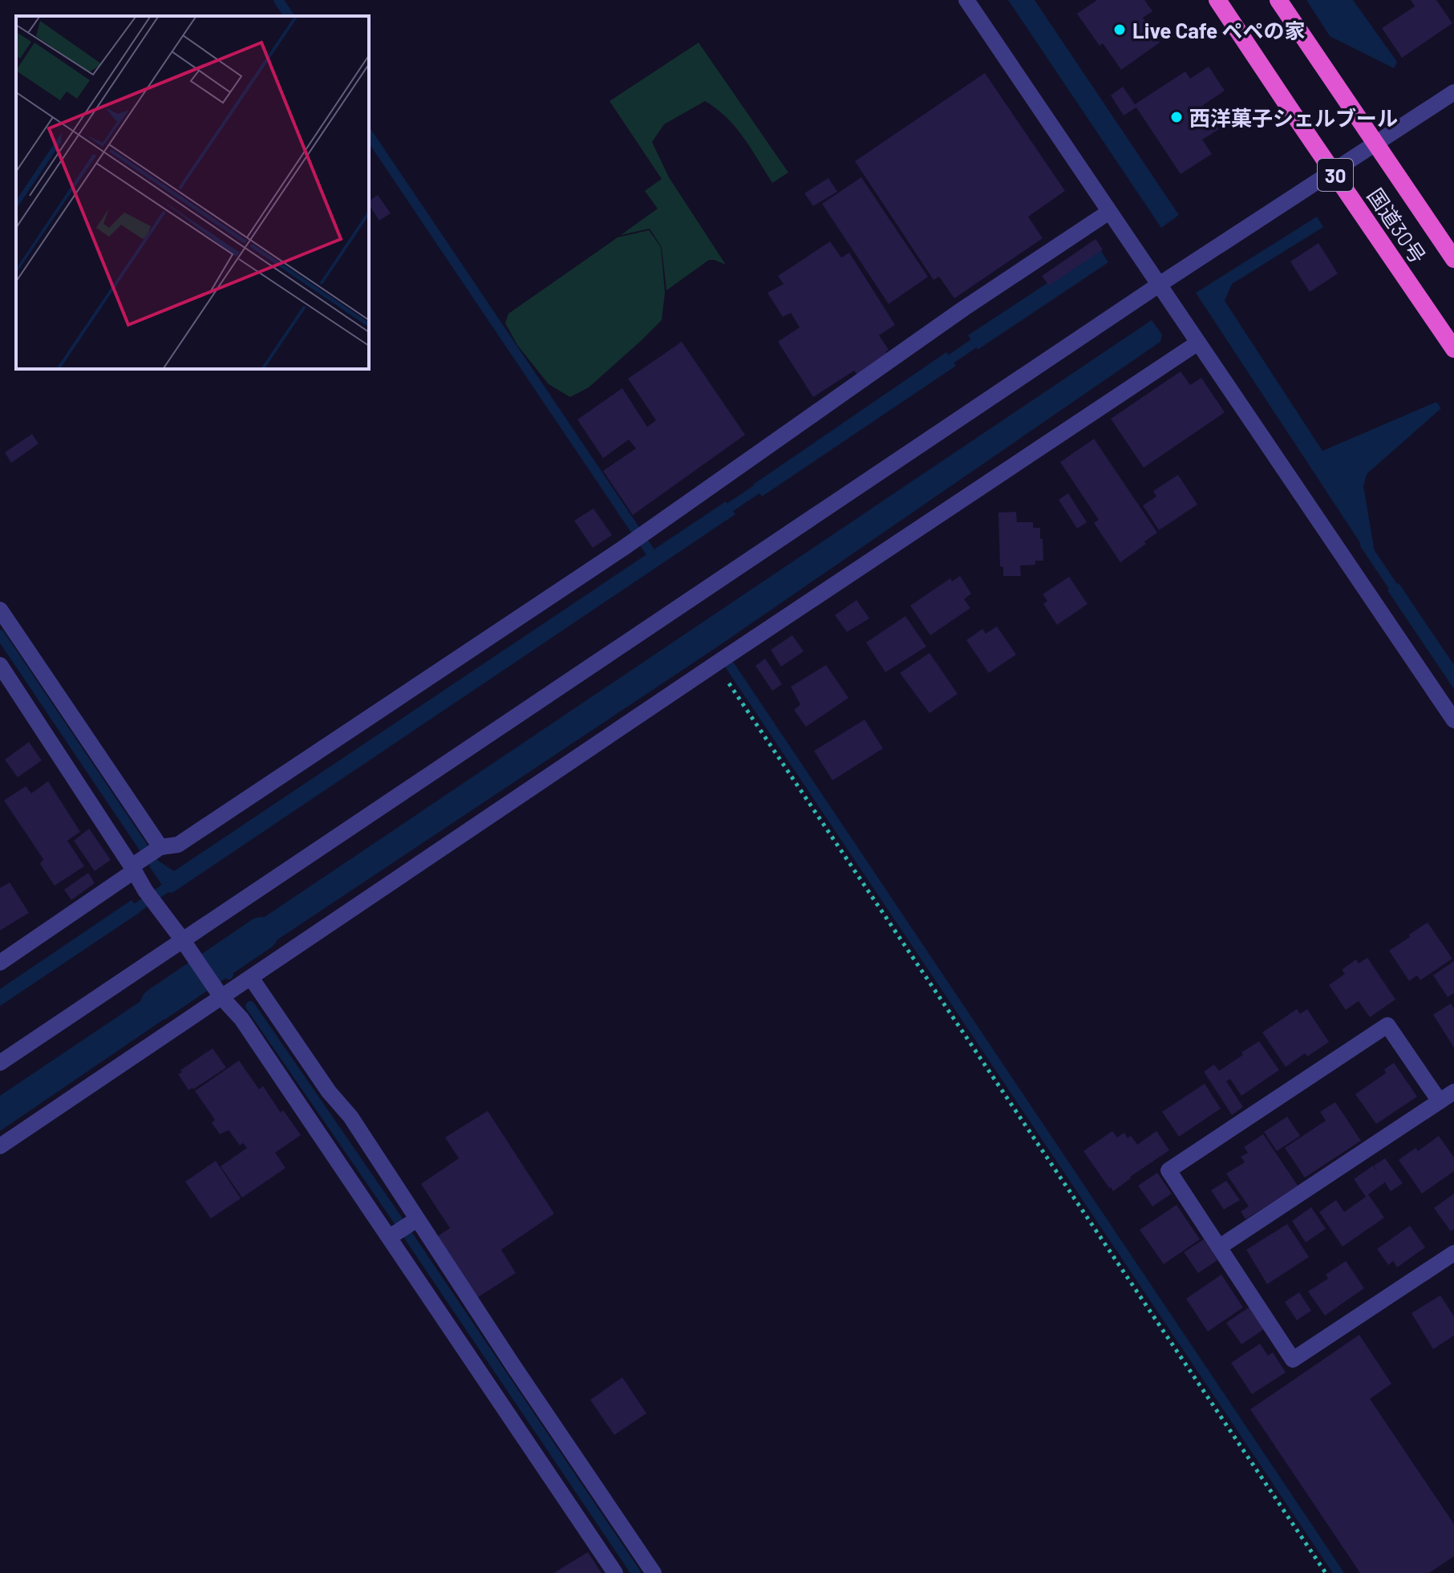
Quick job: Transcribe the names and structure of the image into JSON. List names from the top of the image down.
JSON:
{
  "streets": {
    "highway": ["30", "国道30号"]
  },
  "places": ["Live Cafe ペペの家", "西洋菓子シェルブール"]
}
